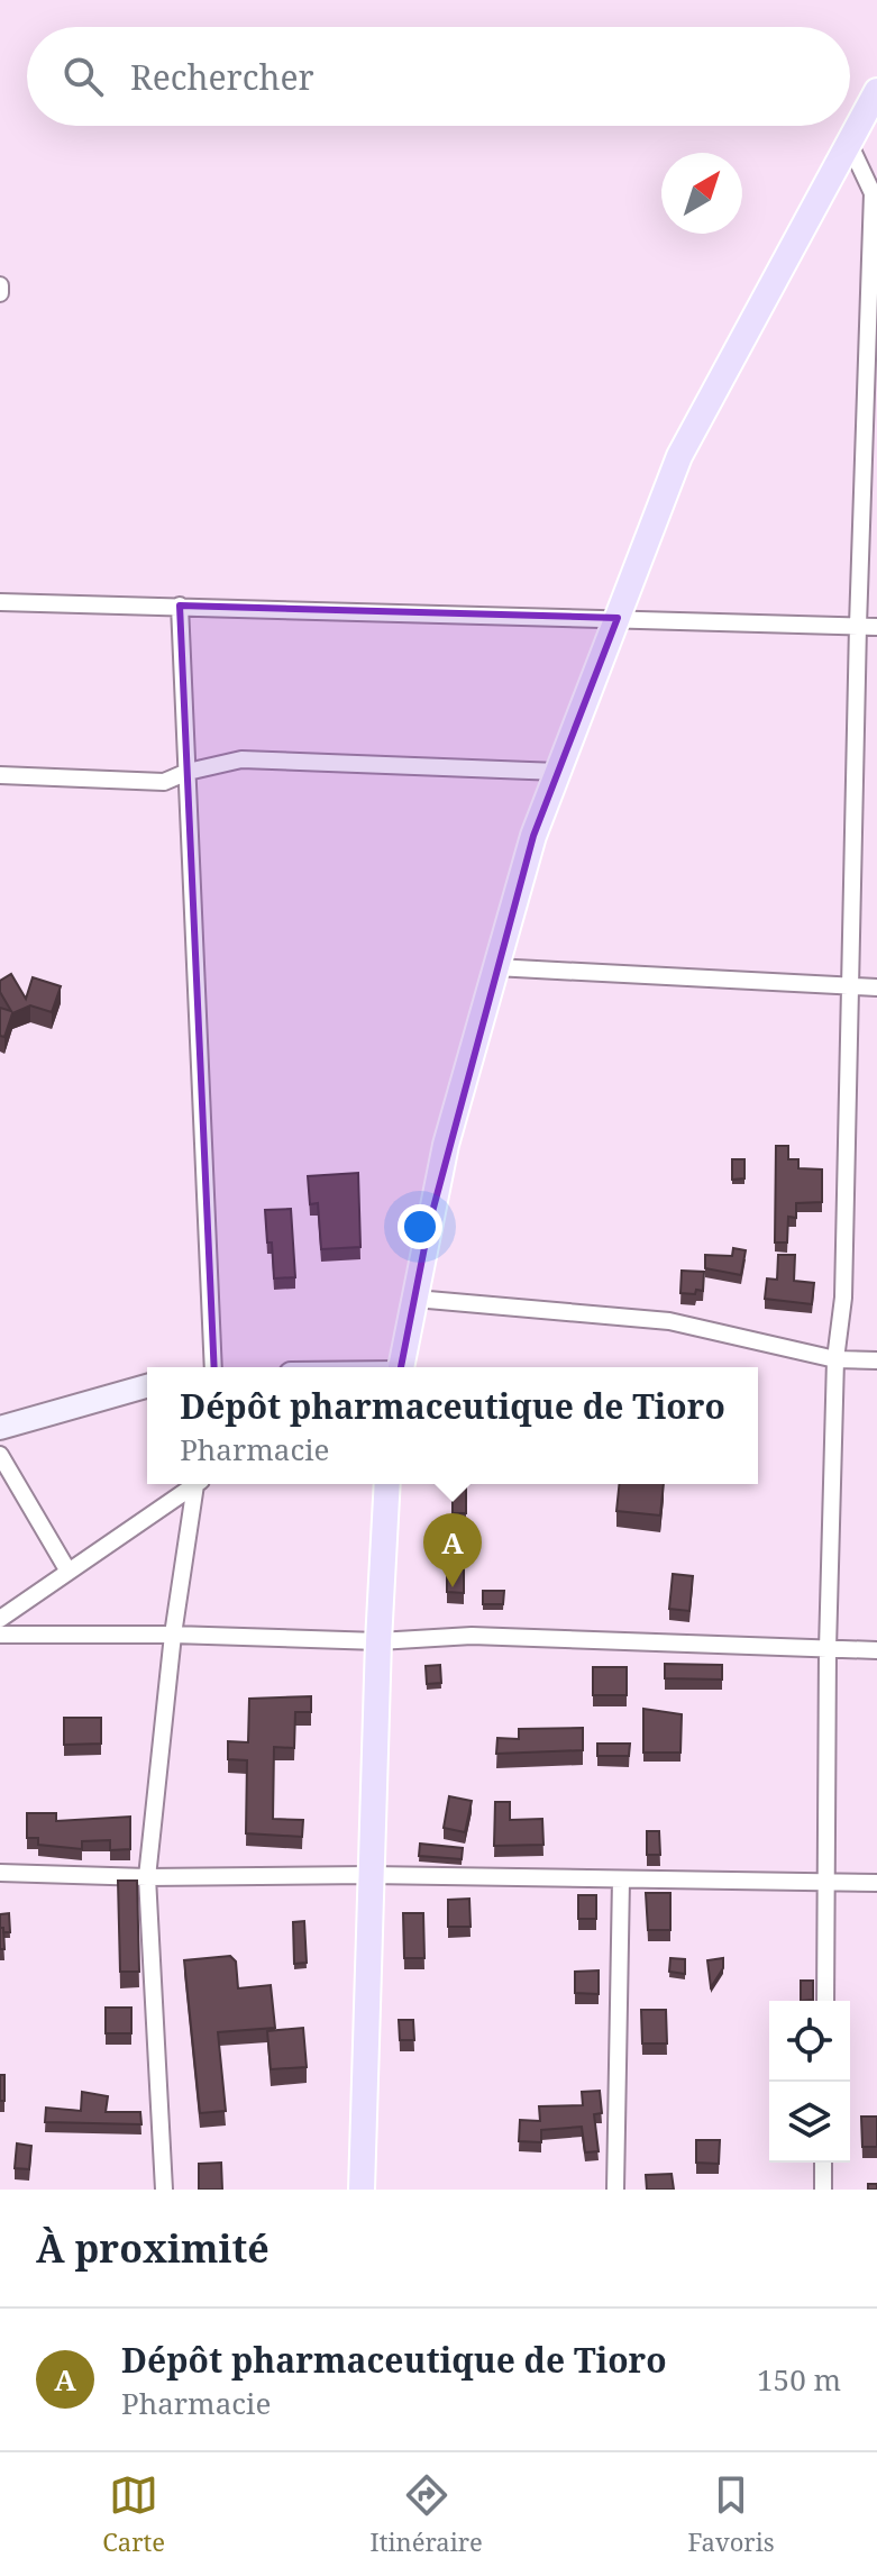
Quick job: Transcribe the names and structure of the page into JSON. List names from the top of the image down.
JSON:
{
  "north": "top right",
  "page": {
    "search": "Rechercher",
    "popup": ["Dépôt pharmaceutique de Tioro", "Pharmacie"],
    "pins": "A",
    "heading": "À proximité",
    "list": [
      {
        "mark": "A",
        "name": "Dépôt pharmaceutique de Tioro",
        "note": "Pharmacie",
        "value": "150 m"
      }
    ],
    "nav": ["Carte", "Itinéraire", "Favoris"]
  }
}
